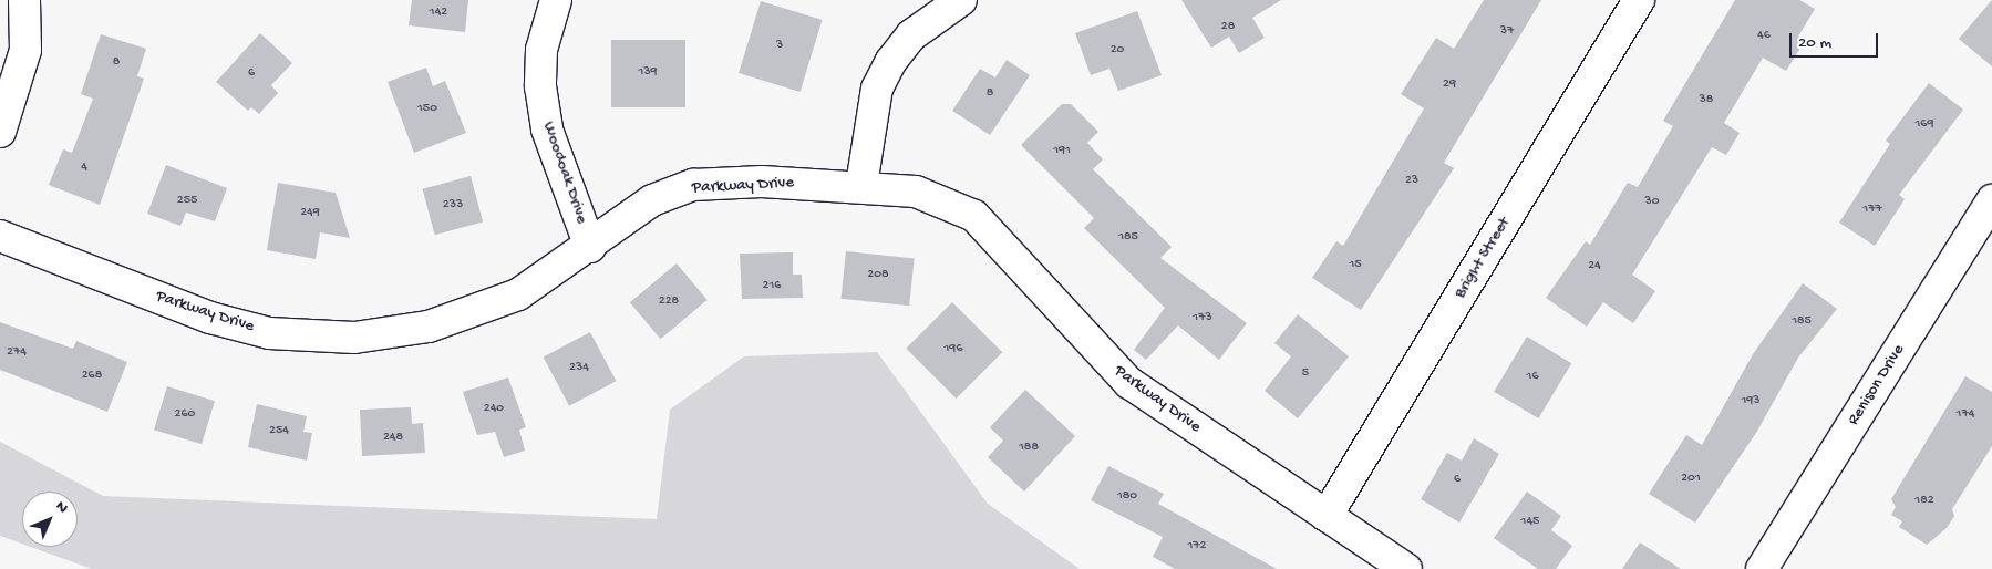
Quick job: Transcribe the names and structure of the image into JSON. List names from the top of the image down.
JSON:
{
  "streets": {
    "street": [
      "Woodoak Drive",
      "Parkway Drive",
      "Bright Street",
      "Renison Drive"
    ]
  },
  "crossings": [
    ["Woodoak Drive", "Parkway Drive"],
    ["Parkway Drive", "Bright Street"]
  ],
  "house_numbers": [
    "142",
    "28",
    "37",
    "46",
    "3",
    "20",
    "8",
    "139",
    "6",
    "29",
    "8",
    "38",
    "150",
    "169",
    "191",
    "4",
    "23",
    "255",
    "30",
    "233",
    "177",
    "249",
    "185",
    "15",
    "24",
    "208",
    "216",
    "228",
    "173",
    "185",
    "196",
    "274",
    "234",
    "5",
    "268",
    "16",
    "193",
    "240",
    "260",
    "174",
    "254",
    "248",
    "188",
    "201",
    "6",
    "180",
    "182",
    "145",
    "172"
  ],
  "scale_bar": "20 m",
  "north": "top right"
}
